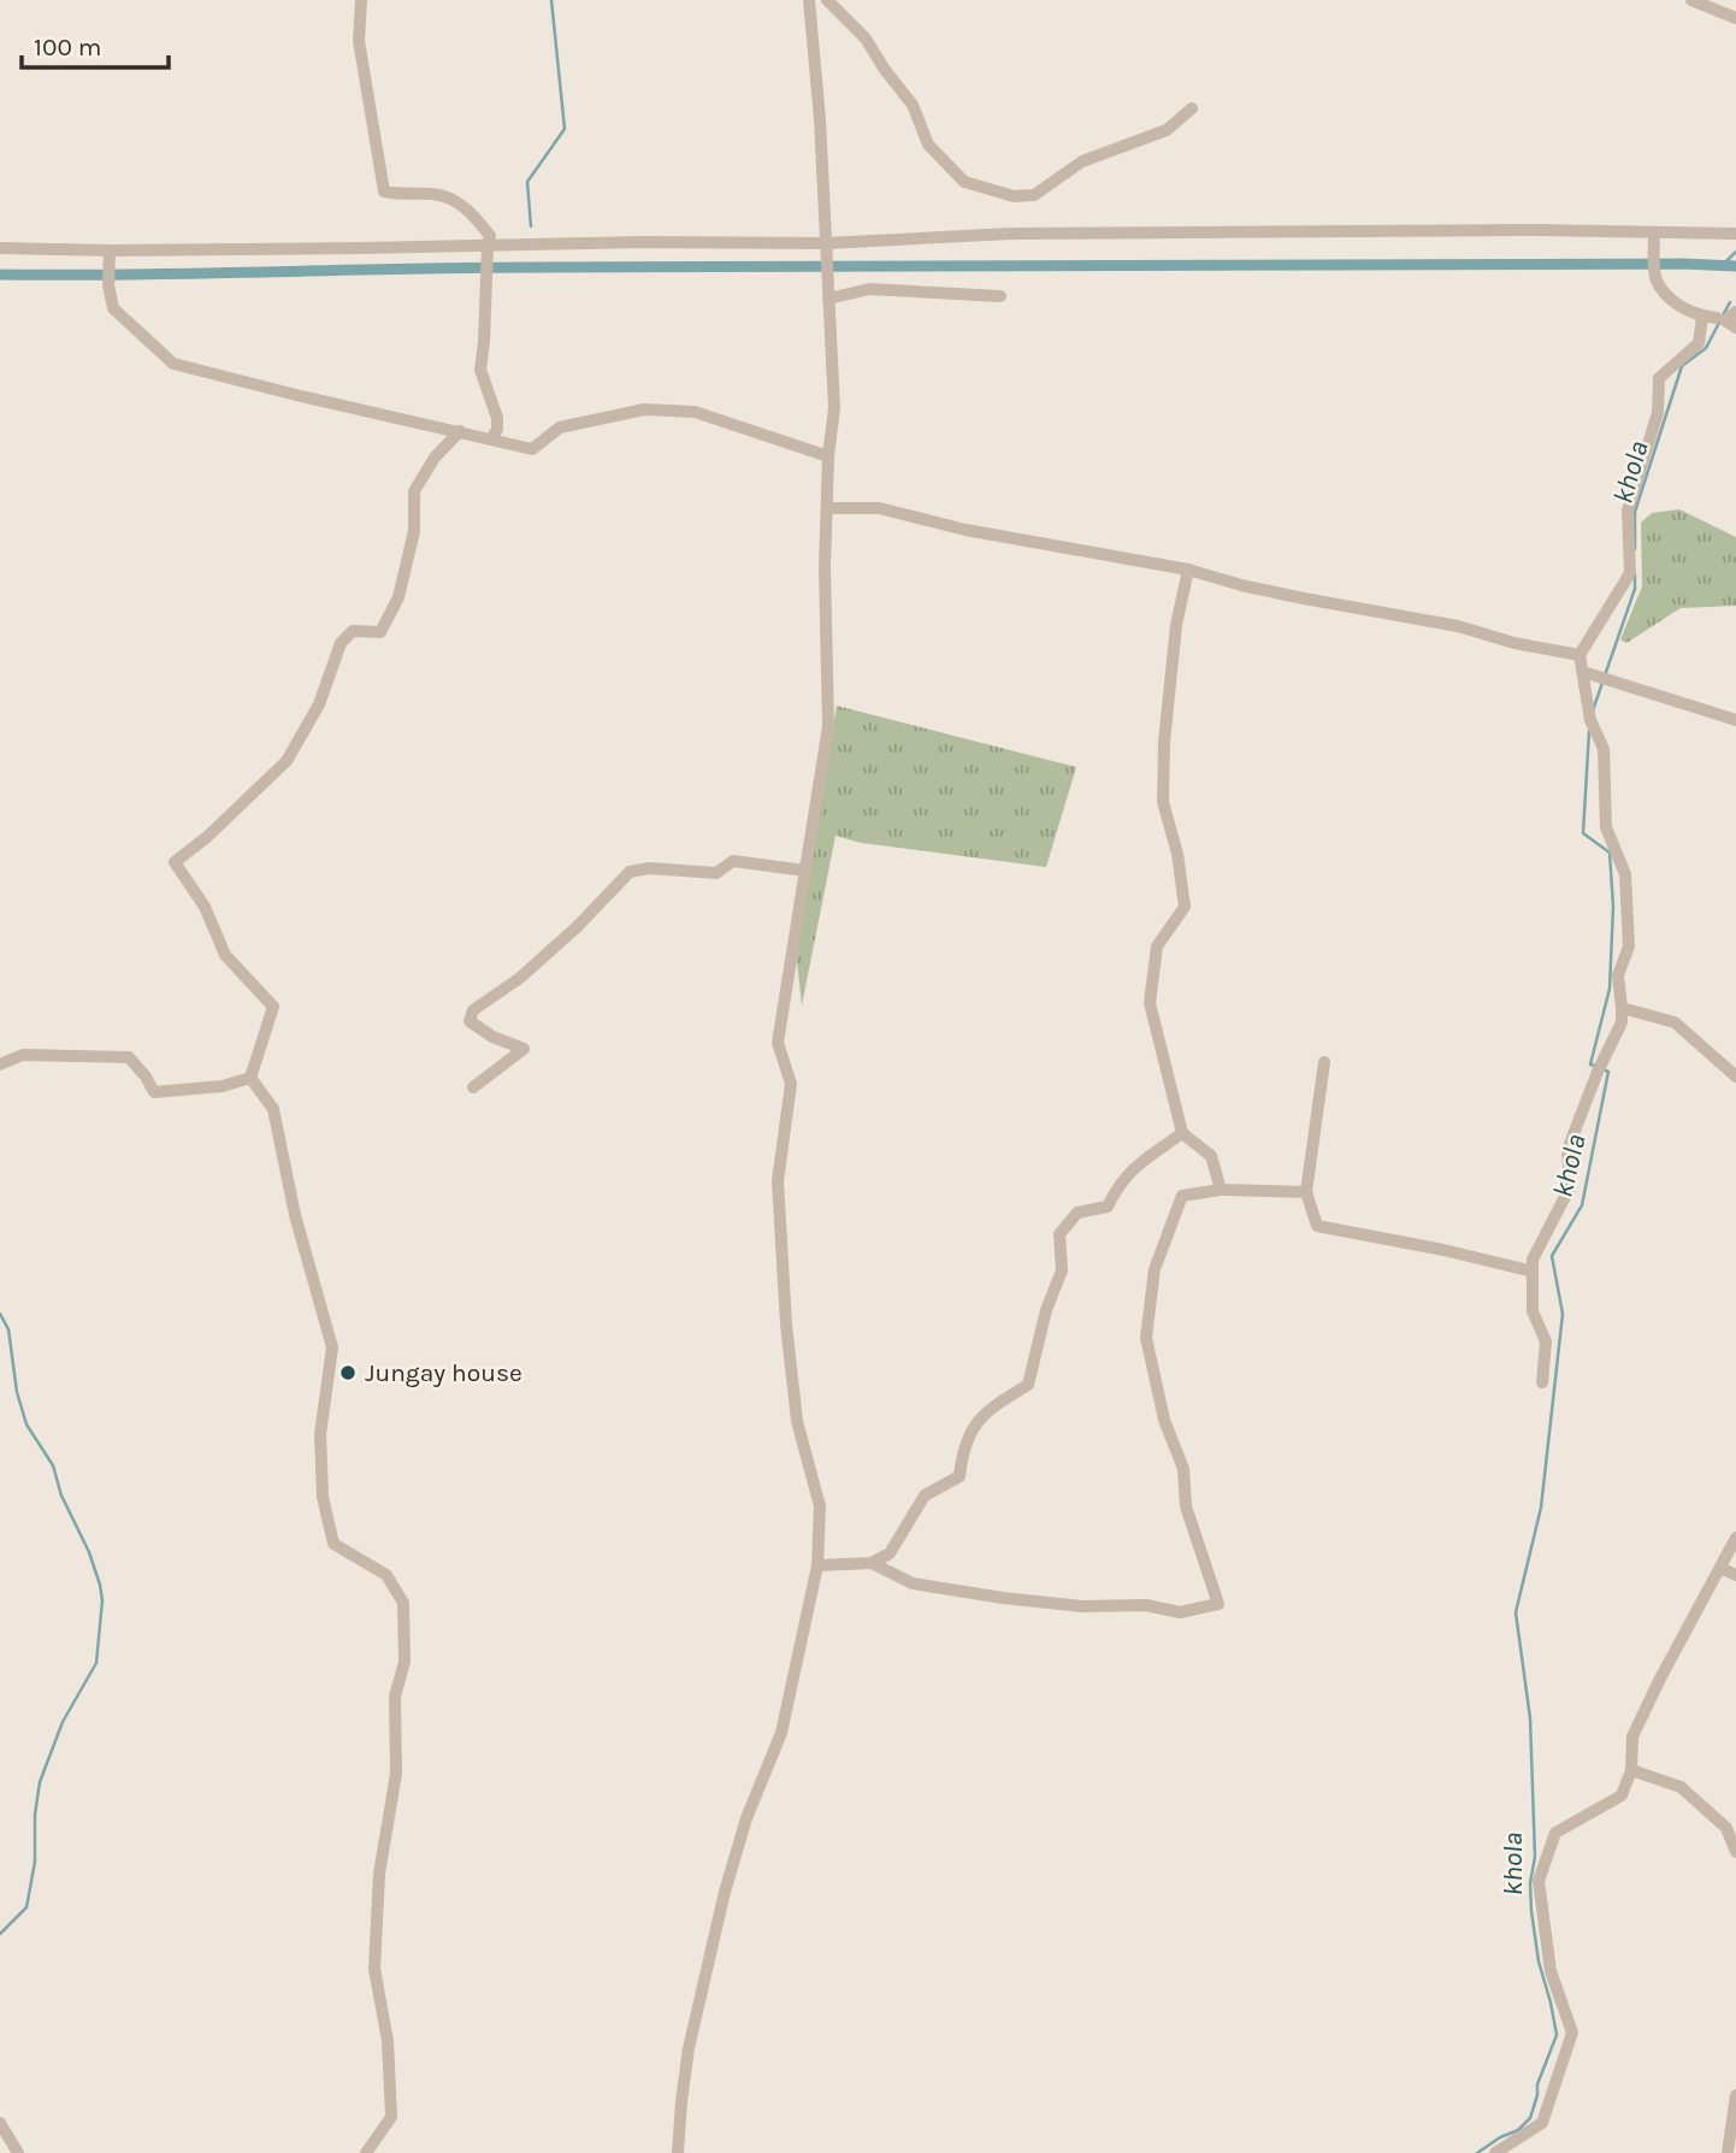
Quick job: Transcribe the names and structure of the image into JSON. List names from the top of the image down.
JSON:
{
  "water": ["khola"],
  "places": ["Jungay house"],
  "scale_bar": "100 m"
}
